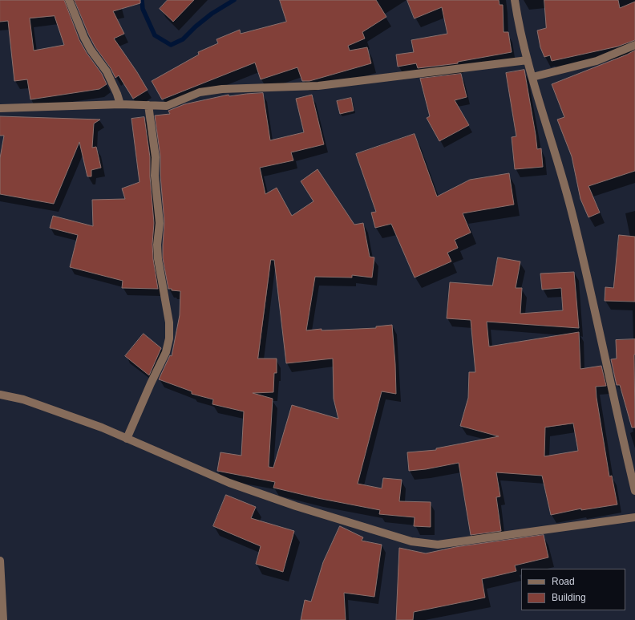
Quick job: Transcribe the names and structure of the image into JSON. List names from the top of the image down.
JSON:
{
  "legend": ["Road", "Building"]
}
